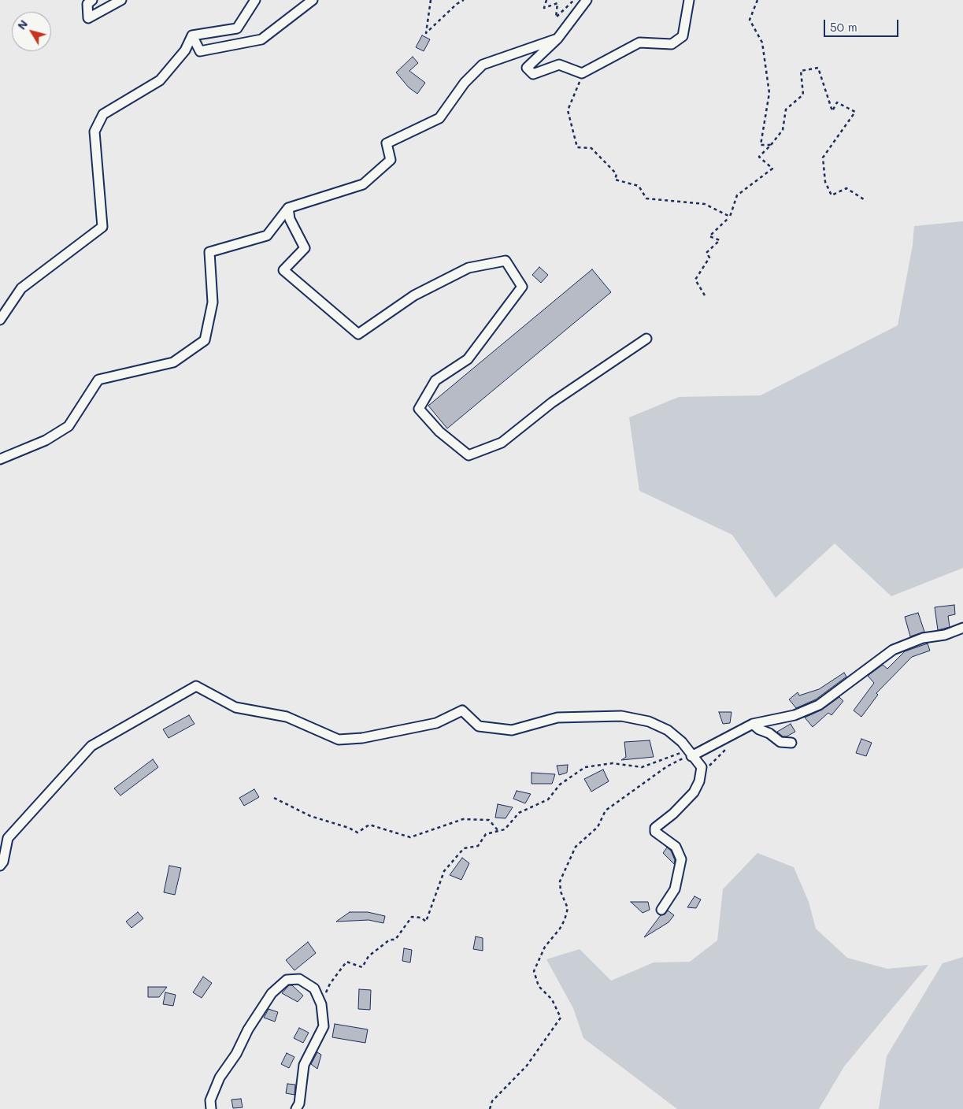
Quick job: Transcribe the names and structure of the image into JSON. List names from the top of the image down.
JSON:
{
  "scale_bar": "50 m",
  "north": "top left"
}
